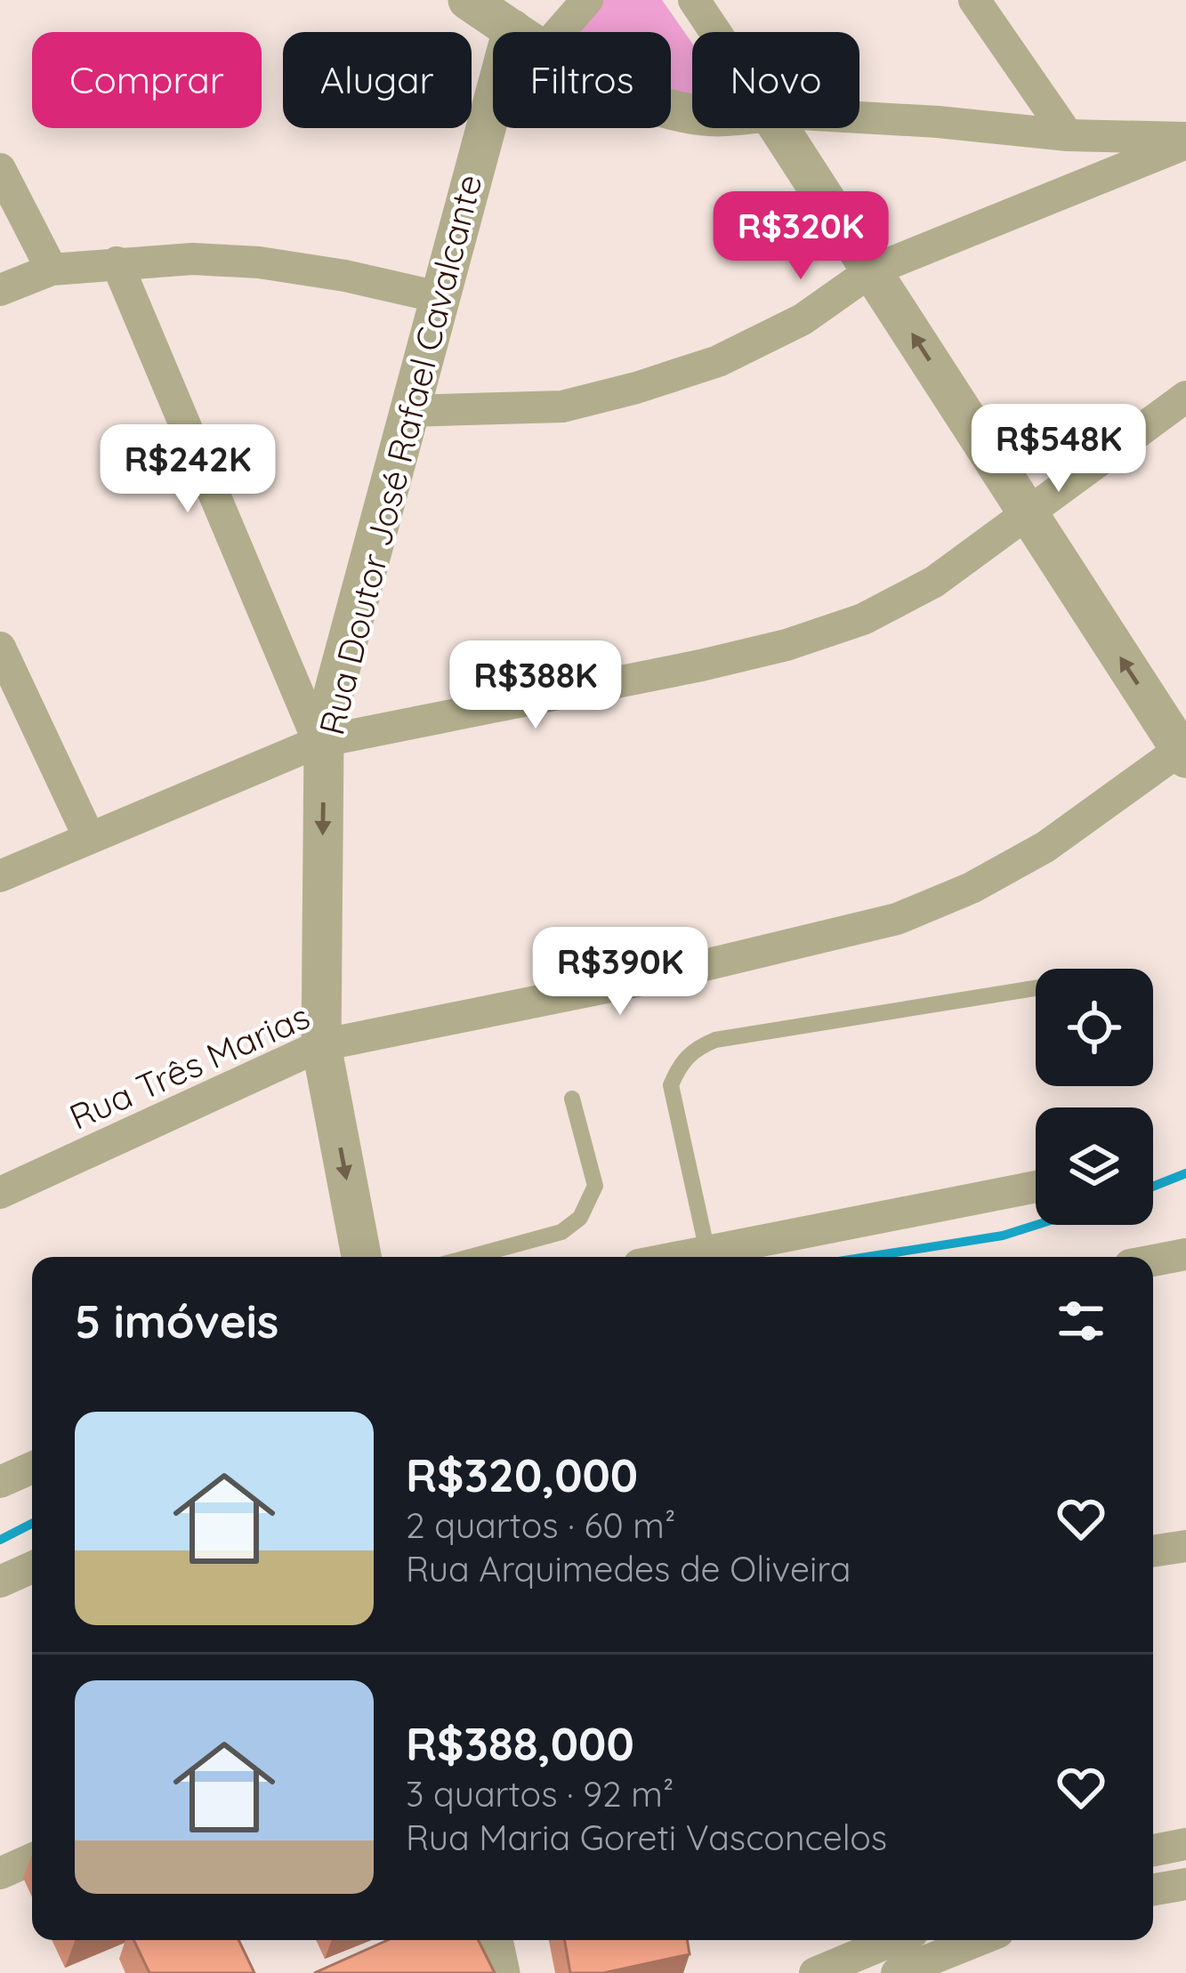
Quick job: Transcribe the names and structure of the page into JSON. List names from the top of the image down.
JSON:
{
  "streets": {
    "street": ["Rua Doutor José Rafael Cavalcante", "Rua Três Marias"]
  },
  "crossings": [
    ["Rua Doutor José Rafael Cavalcante", "Rua Três Marias"]
  ],
  "one_way": ["Rua Doutor José Rafael Cavalcante"],
  "page": {
    "chip": [
      "Comprar",
      "Alugar",
      "Filtros",
      "Novo"
    ],
    "price": [
      "R$320K",
      "R$548K",
      "R$242K",
      "R$388K",
      "R$390K"
    ],
    "heading": "5 imóveis",
    "list": [
      {
        "name": "R$320,000",
        "note": "2 quartos · 60 m² · Rua Arquimedes de Oliveira"
      },
      {
        "name": "R$388,000",
        "note": "3 quartos · 92 m² · Rua Maria Goreti Vasconcelos"
      }
    ]
  }
}
